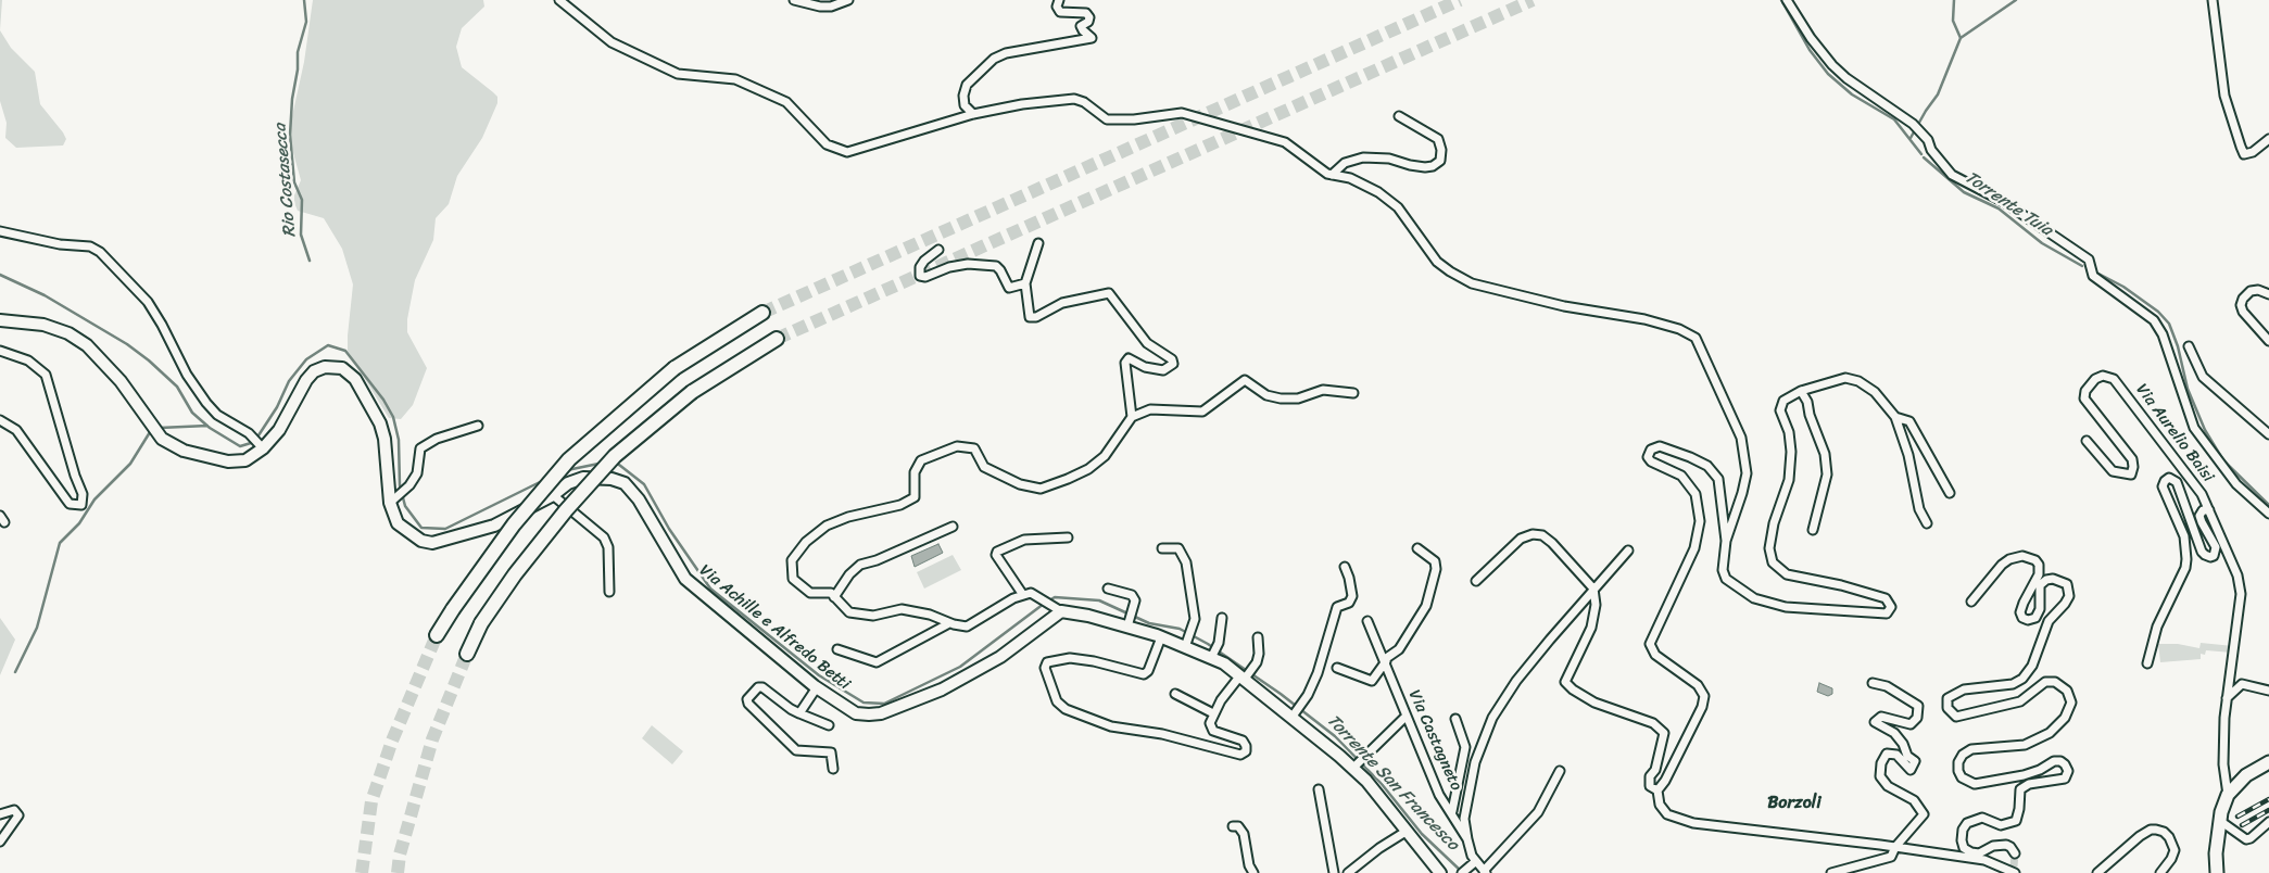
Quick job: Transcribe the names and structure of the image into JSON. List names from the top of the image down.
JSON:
{
  "streets": {
    "street": ["Via Aurelio Baisi", "Via Achille e Alfredo Betti", "Via Castagneto"]
  },
  "districts": ["Borzoli"],
  "water": ["Rio Costasecca", "Torrente Tuia", "Torrente San Francesco"]
}
